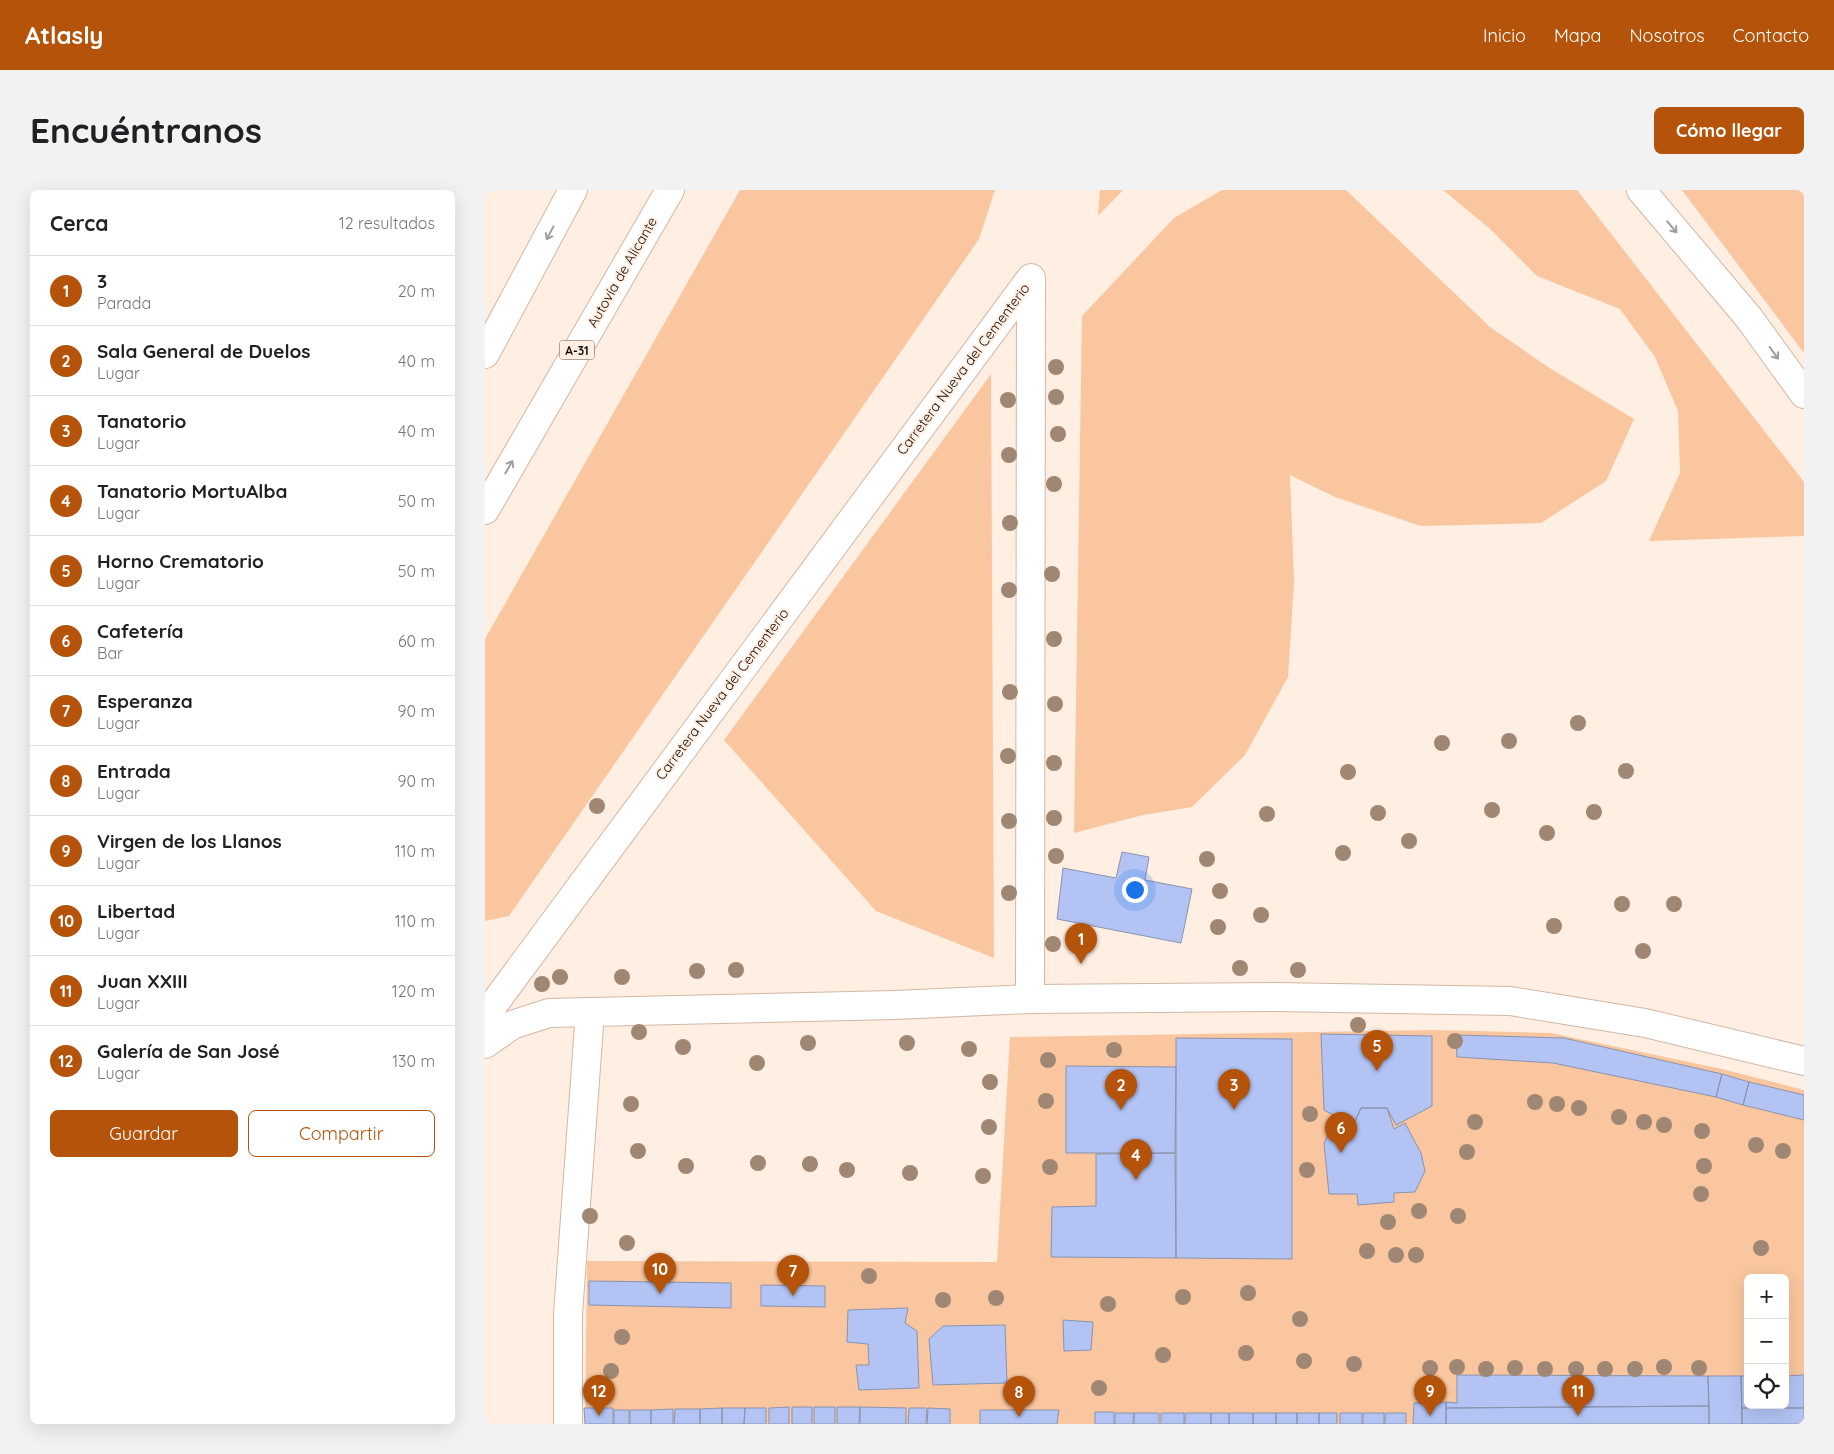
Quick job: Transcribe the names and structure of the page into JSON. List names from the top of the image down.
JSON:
{
  "streets": {
    "main road": ["Autovía de Alicante", "A-31", "Carretera Nueva del Cementerio"]
  },
  "page": {
    "header": "Atlasly",
    "nav": [
      "Inicio",
      "Mapa",
      "Nosotros",
      "Contacto"
    ],
    "buttons": [
      "Cómo llegar",
      ["Guardar", "Compartir"]
    ],
    "title": "Encuéntranos",
    "heading": ["Cerca", "12 resultados"],
    "list": [
      {
        "mark": "1",
        "name": "3",
        "note": "Parada",
        "value": "20 m"
      },
      {
        "mark": "2",
        "name": "Sala General de Duelos",
        "note": "Lugar",
        "value": "40 m"
      },
      {
        "mark": "3",
        "name": "Tanatorio",
        "note": "Lugar",
        "value": "40 m"
      },
      {
        "mark": "4",
        "name": "Tanatorio MortuAlba",
        "note": "Lugar",
        "value": "50 m"
      },
      {
        "mark": "5",
        "name": "Horno Crematorio",
        "note": "Lugar",
        "value": "50 m"
      },
      {
        "mark": "6",
        "name": "Cafetería",
        "note": "Bar",
        "value": "60 m"
      },
      {
        "mark": "7",
        "name": "Esperanza",
        "note": "Lugar",
        "value": "90 m"
      },
      {
        "mark": "8",
        "name": "Entrada",
        "note": "Lugar",
        "value": "90 m"
      },
      {
        "mark": "9",
        "name": "Virgen de los Llanos",
        "note": "Lugar",
        "value": "110 m"
      },
      {
        "mark": "10",
        "name": "Libertad",
        "note": "Lugar",
        "value": "110 m"
      },
      {
        "mark": "11",
        "name": "Juan XXIII",
        "note": "Lugar",
        "value": "120 m"
      },
      {
        "mark": "12",
        "name": "Galería de San José",
        "note": "Lugar",
        "value": "130 m"
      }
    ],
    "pins": [
      "1",
      "5",
      "2",
      "3",
      "6",
      "4",
      "10",
      "7",
      "9",
      "11",
      "12",
      "8"
    ],
    "map_buttons": ["+", "−"]
  }
}
